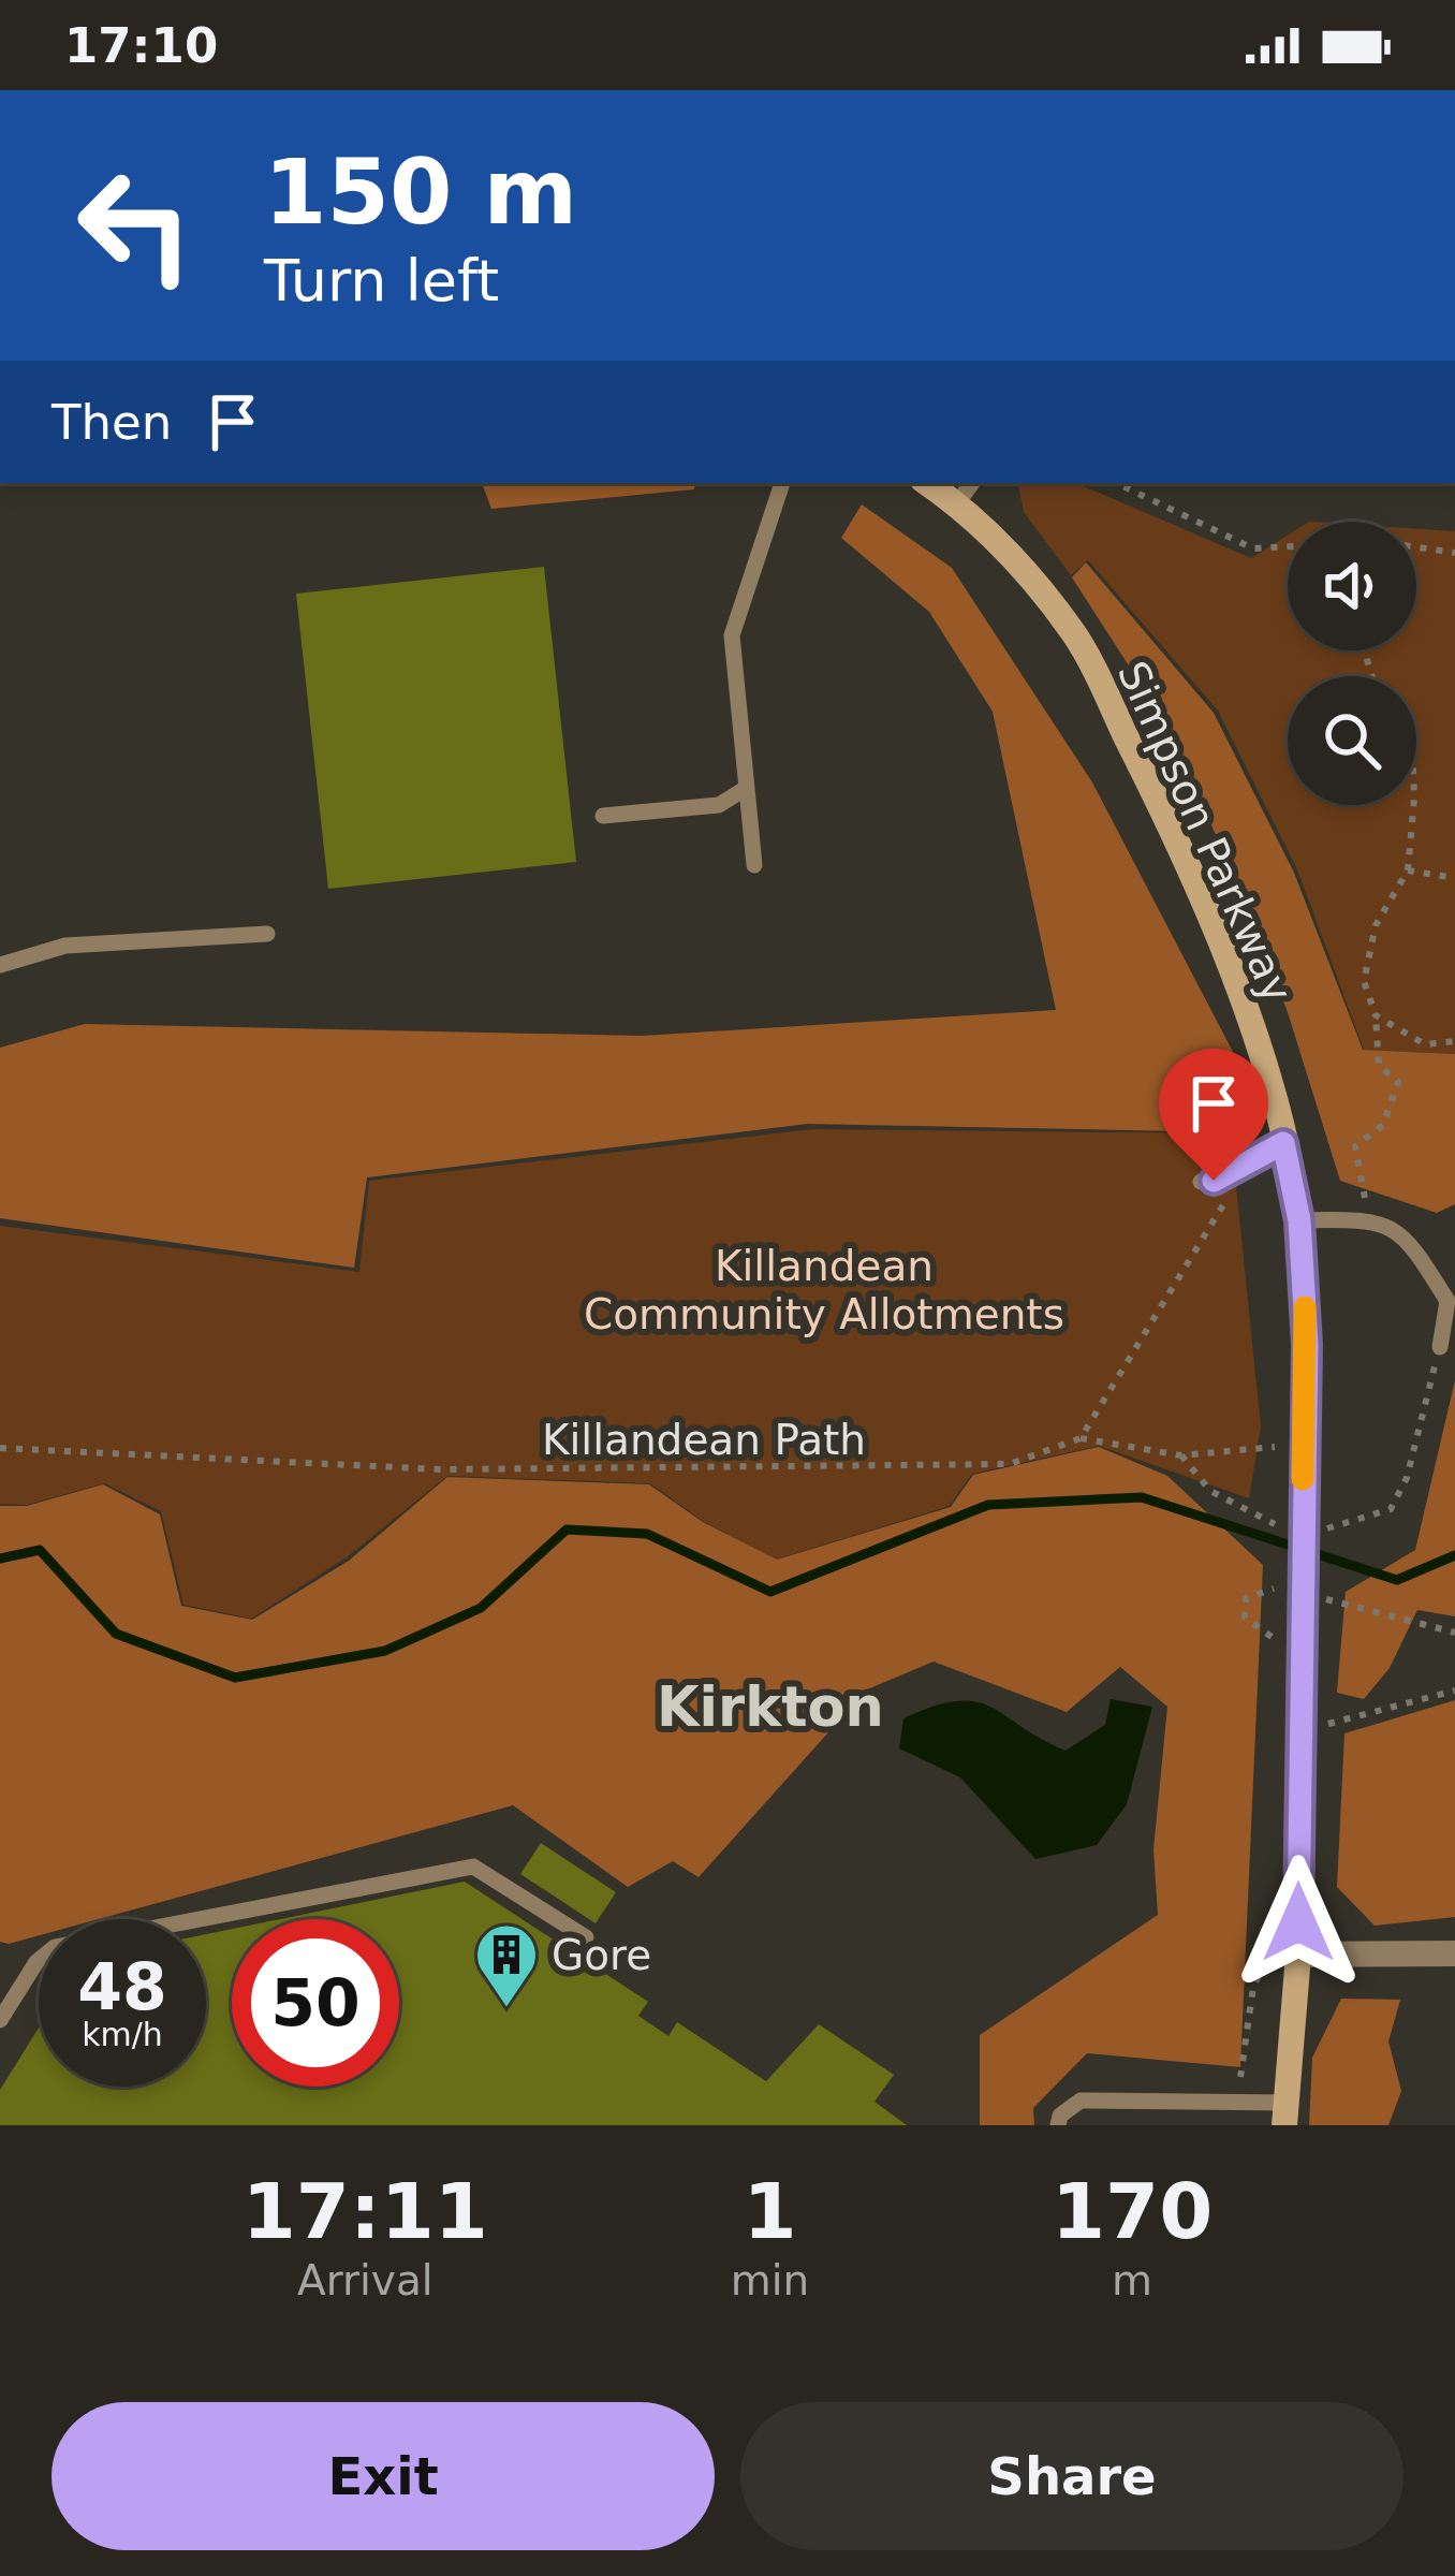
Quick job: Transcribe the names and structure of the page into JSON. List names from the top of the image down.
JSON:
{
  "streets": {
    "main road": ["Simpson Parkway"],
    "path": ["Killandean Path"]
  },
  "districts": ["Kirkton"],
  "parks": ["Killandean Community Allotments"],
  "places": {
    "building": ["Gore"]
  },
  "page": {
    "status": "17:10",
    "turn": ["150 m", "Turn left"],
    "then": "Then",
    "speed": "48 km/h",
    "limit": "50",
    "eta": [
      "17:11",
      "Arrival",
      "1",
      "min",
      "170",
      "m"
    ],
    "buttons": ["Exit", "Share"]
  }
}
